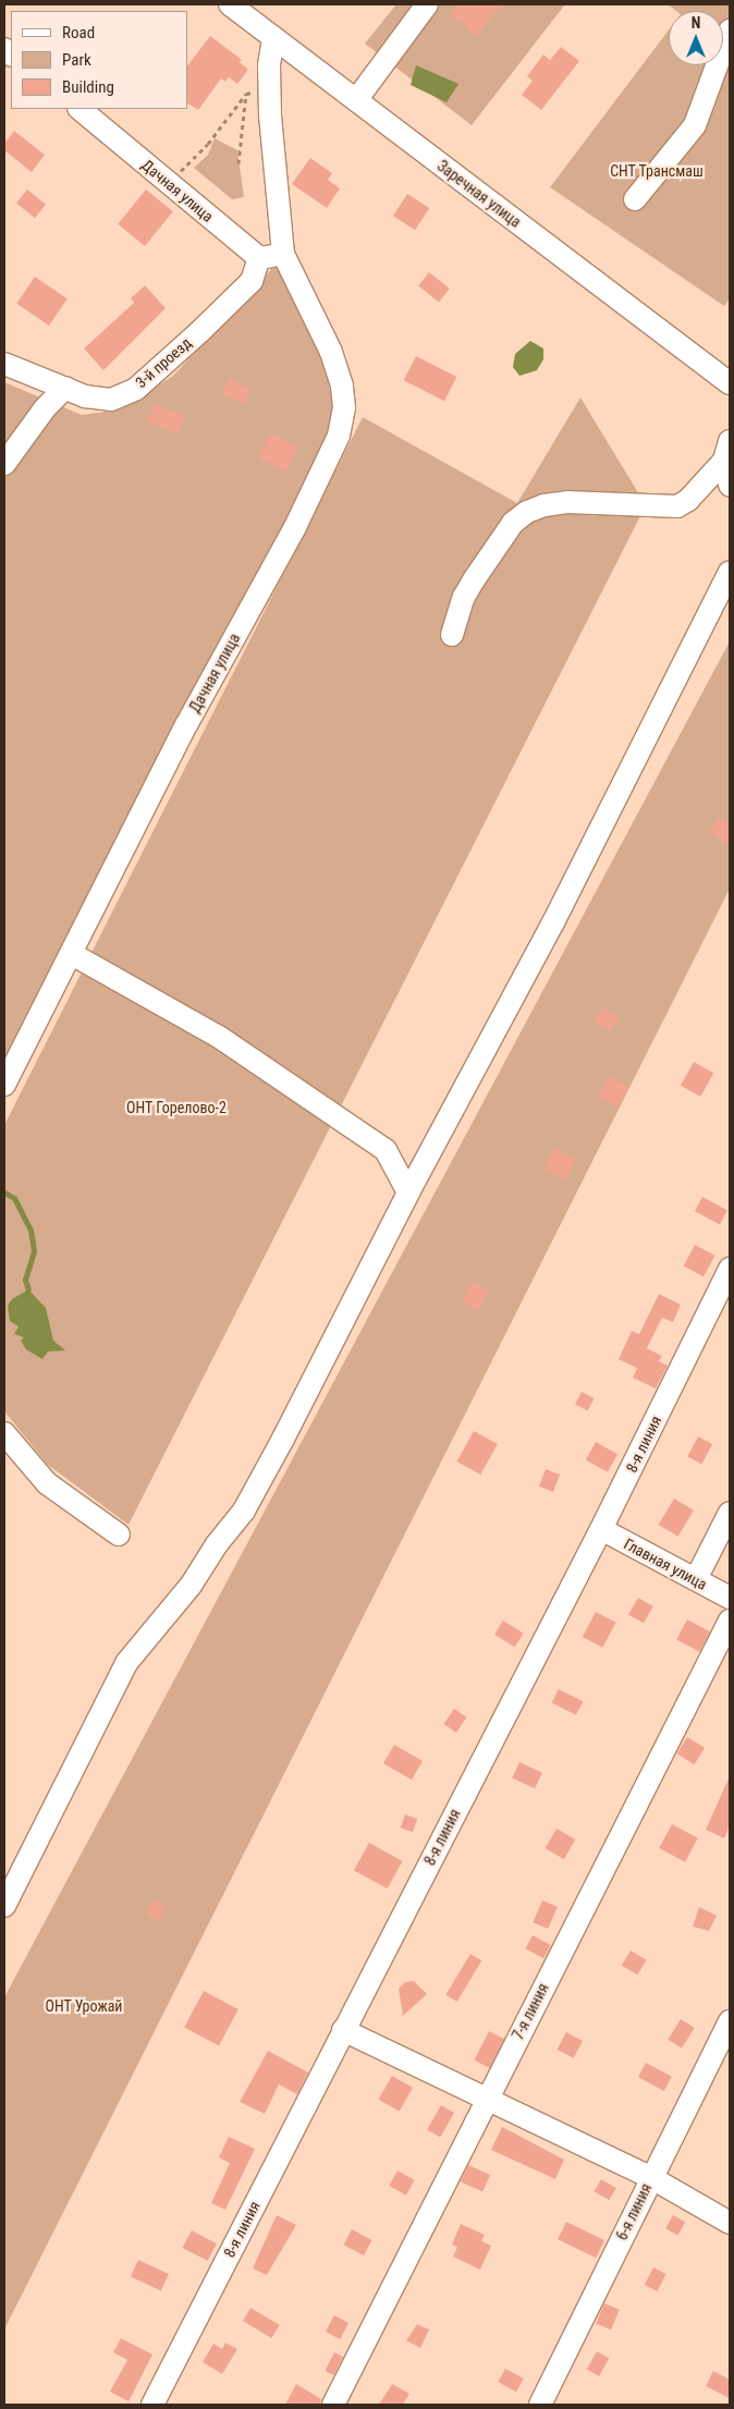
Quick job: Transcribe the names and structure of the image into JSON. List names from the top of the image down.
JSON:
{
  "streets": {
    "street": [
      "Дачная улица",
      "Заречная улица",
      "3-й проезд",
      "8-я линия",
      "Главная улица",
      "7-я линия",
      "6-я линия"
    ]
  },
  "crossings": [
    ["Дачная улица", "Заречная улица"],
    ["Дачная улица", "3-й проезд"],
    ["8-я линия", "Главная улица"]
  ],
  "parks": ["СНТ Трансмаш", "ОНТ Горелово-2", "ОНТ Урожай"],
  "legend": ["Road", "Park", "Building"],
  "north": "top"
}
